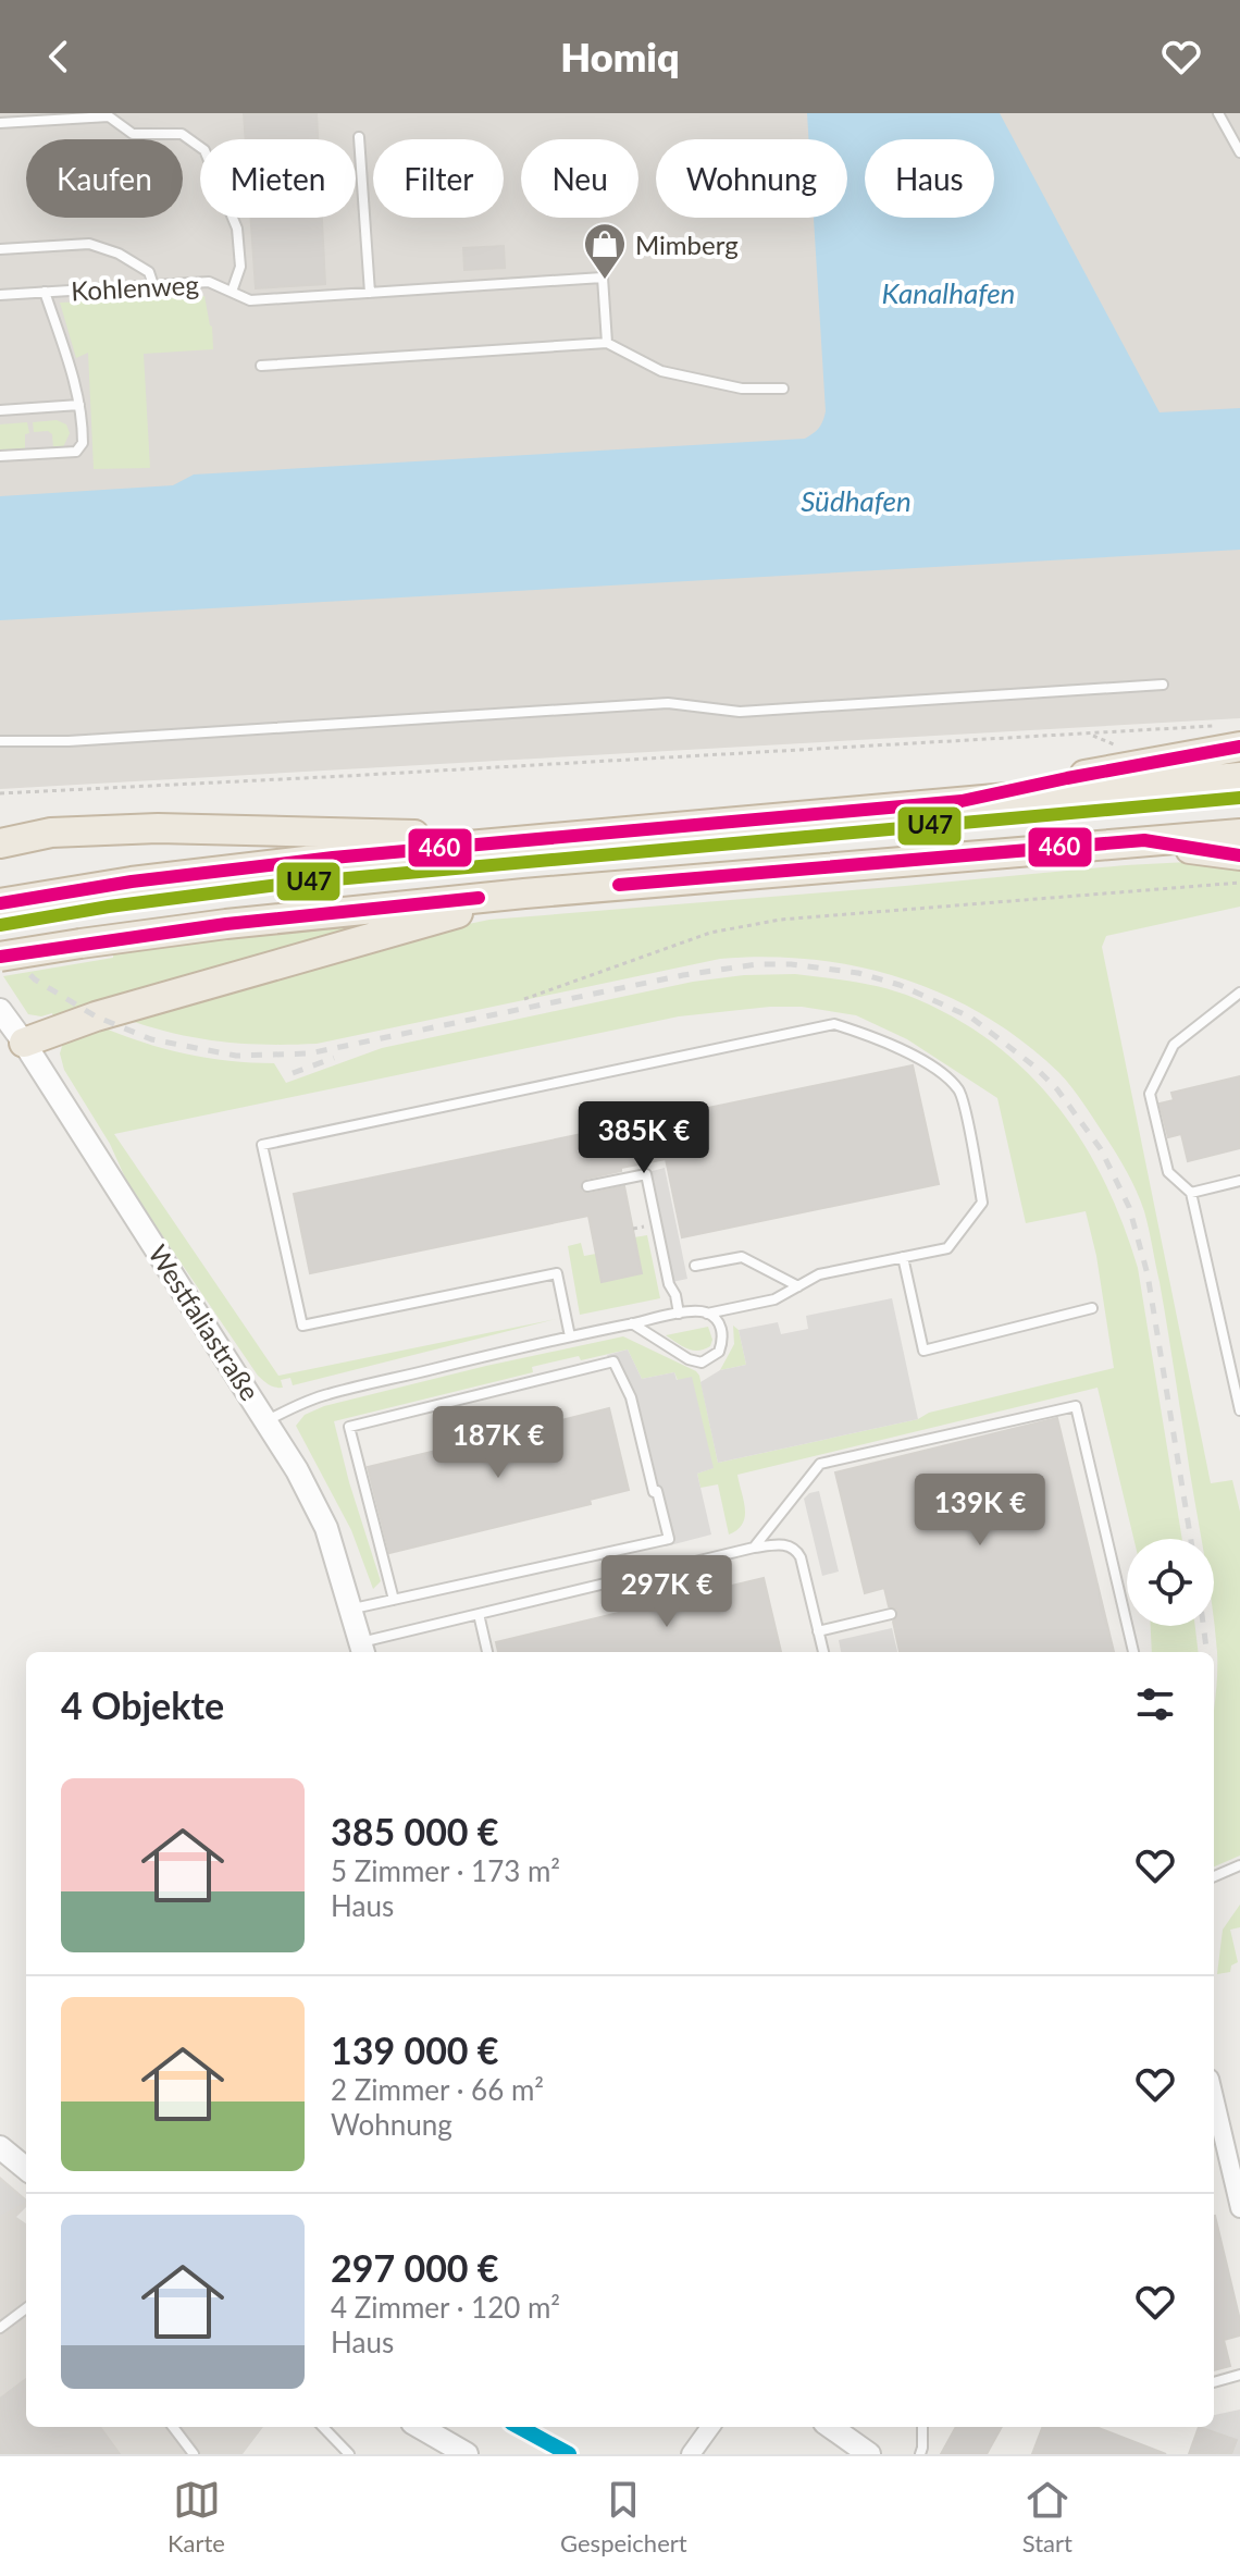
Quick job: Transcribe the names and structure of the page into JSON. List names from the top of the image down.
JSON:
{
  "streets": {
    "street": ["Westfaliastraße"],
    "lane": ["Kohlenweg"]
  },
  "water": ["Kanalhafen", "Südhafen"],
  "places": {
    "shop": ["Mimberg"]
  },
  "lines": ["transit line 460", "transit line U47"],
  "page": {
    "header": "Homiq",
    "chip": [
      "Kaufen",
      "Mieten",
      "Filter",
      "Neu",
      "Wohnung",
      "Haus"
    ],
    "price": [
      "385K €",
      "187K €",
      "139K €",
      "297K €"
    ],
    "heading": "4 Objekte",
    "list": [
      {
        "name": "385 000 €",
        "note": "5 Zimmer · 173 m² · Haus"
      },
      {
        "name": "139 000 €",
        "note": "2 Zimmer · 66 m² · Wohnung"
      },
      {
        "name": "297 000 €",
        "note": "4 Zimmer · 120 m² · Haus"
      }
    ],
    "tabs": ["Karte", "Gespeichert", "Start"]
  }
}
